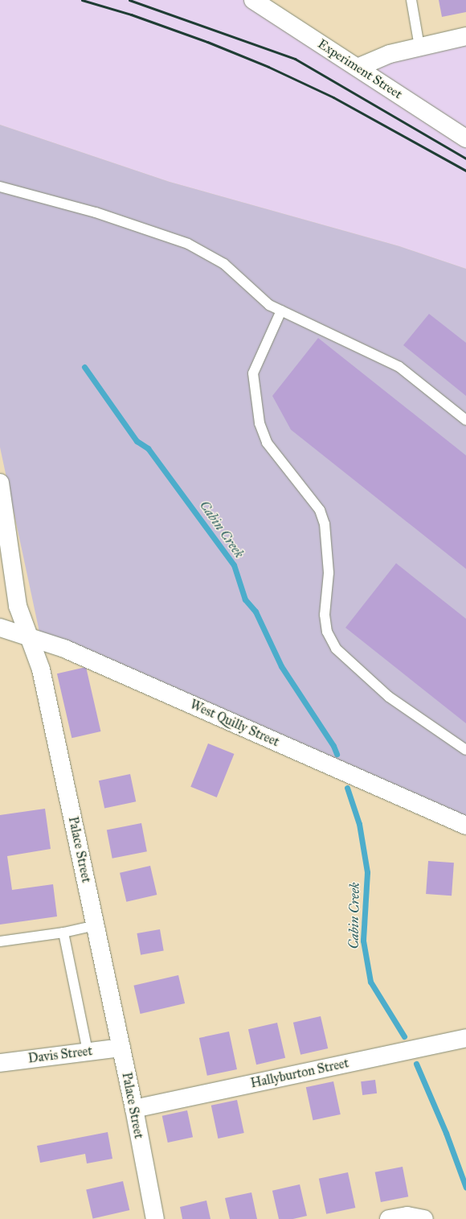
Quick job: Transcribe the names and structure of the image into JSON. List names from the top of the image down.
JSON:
{
  "streets": {
    "street": [
      "Experiment Street",
      "West Quilly Street",
      "Palace Street",
      "Davis Street",
      "Hallyburton Street"
    ]
  },
  "crossings": [
    ["West Quilly Street", "Palace Street"],
    ["Palace Street", "Davis Street"],
    ["Palace Street", "Hallyburton Street"]
  ],
  "water": ["Cabin Creek"]
}
